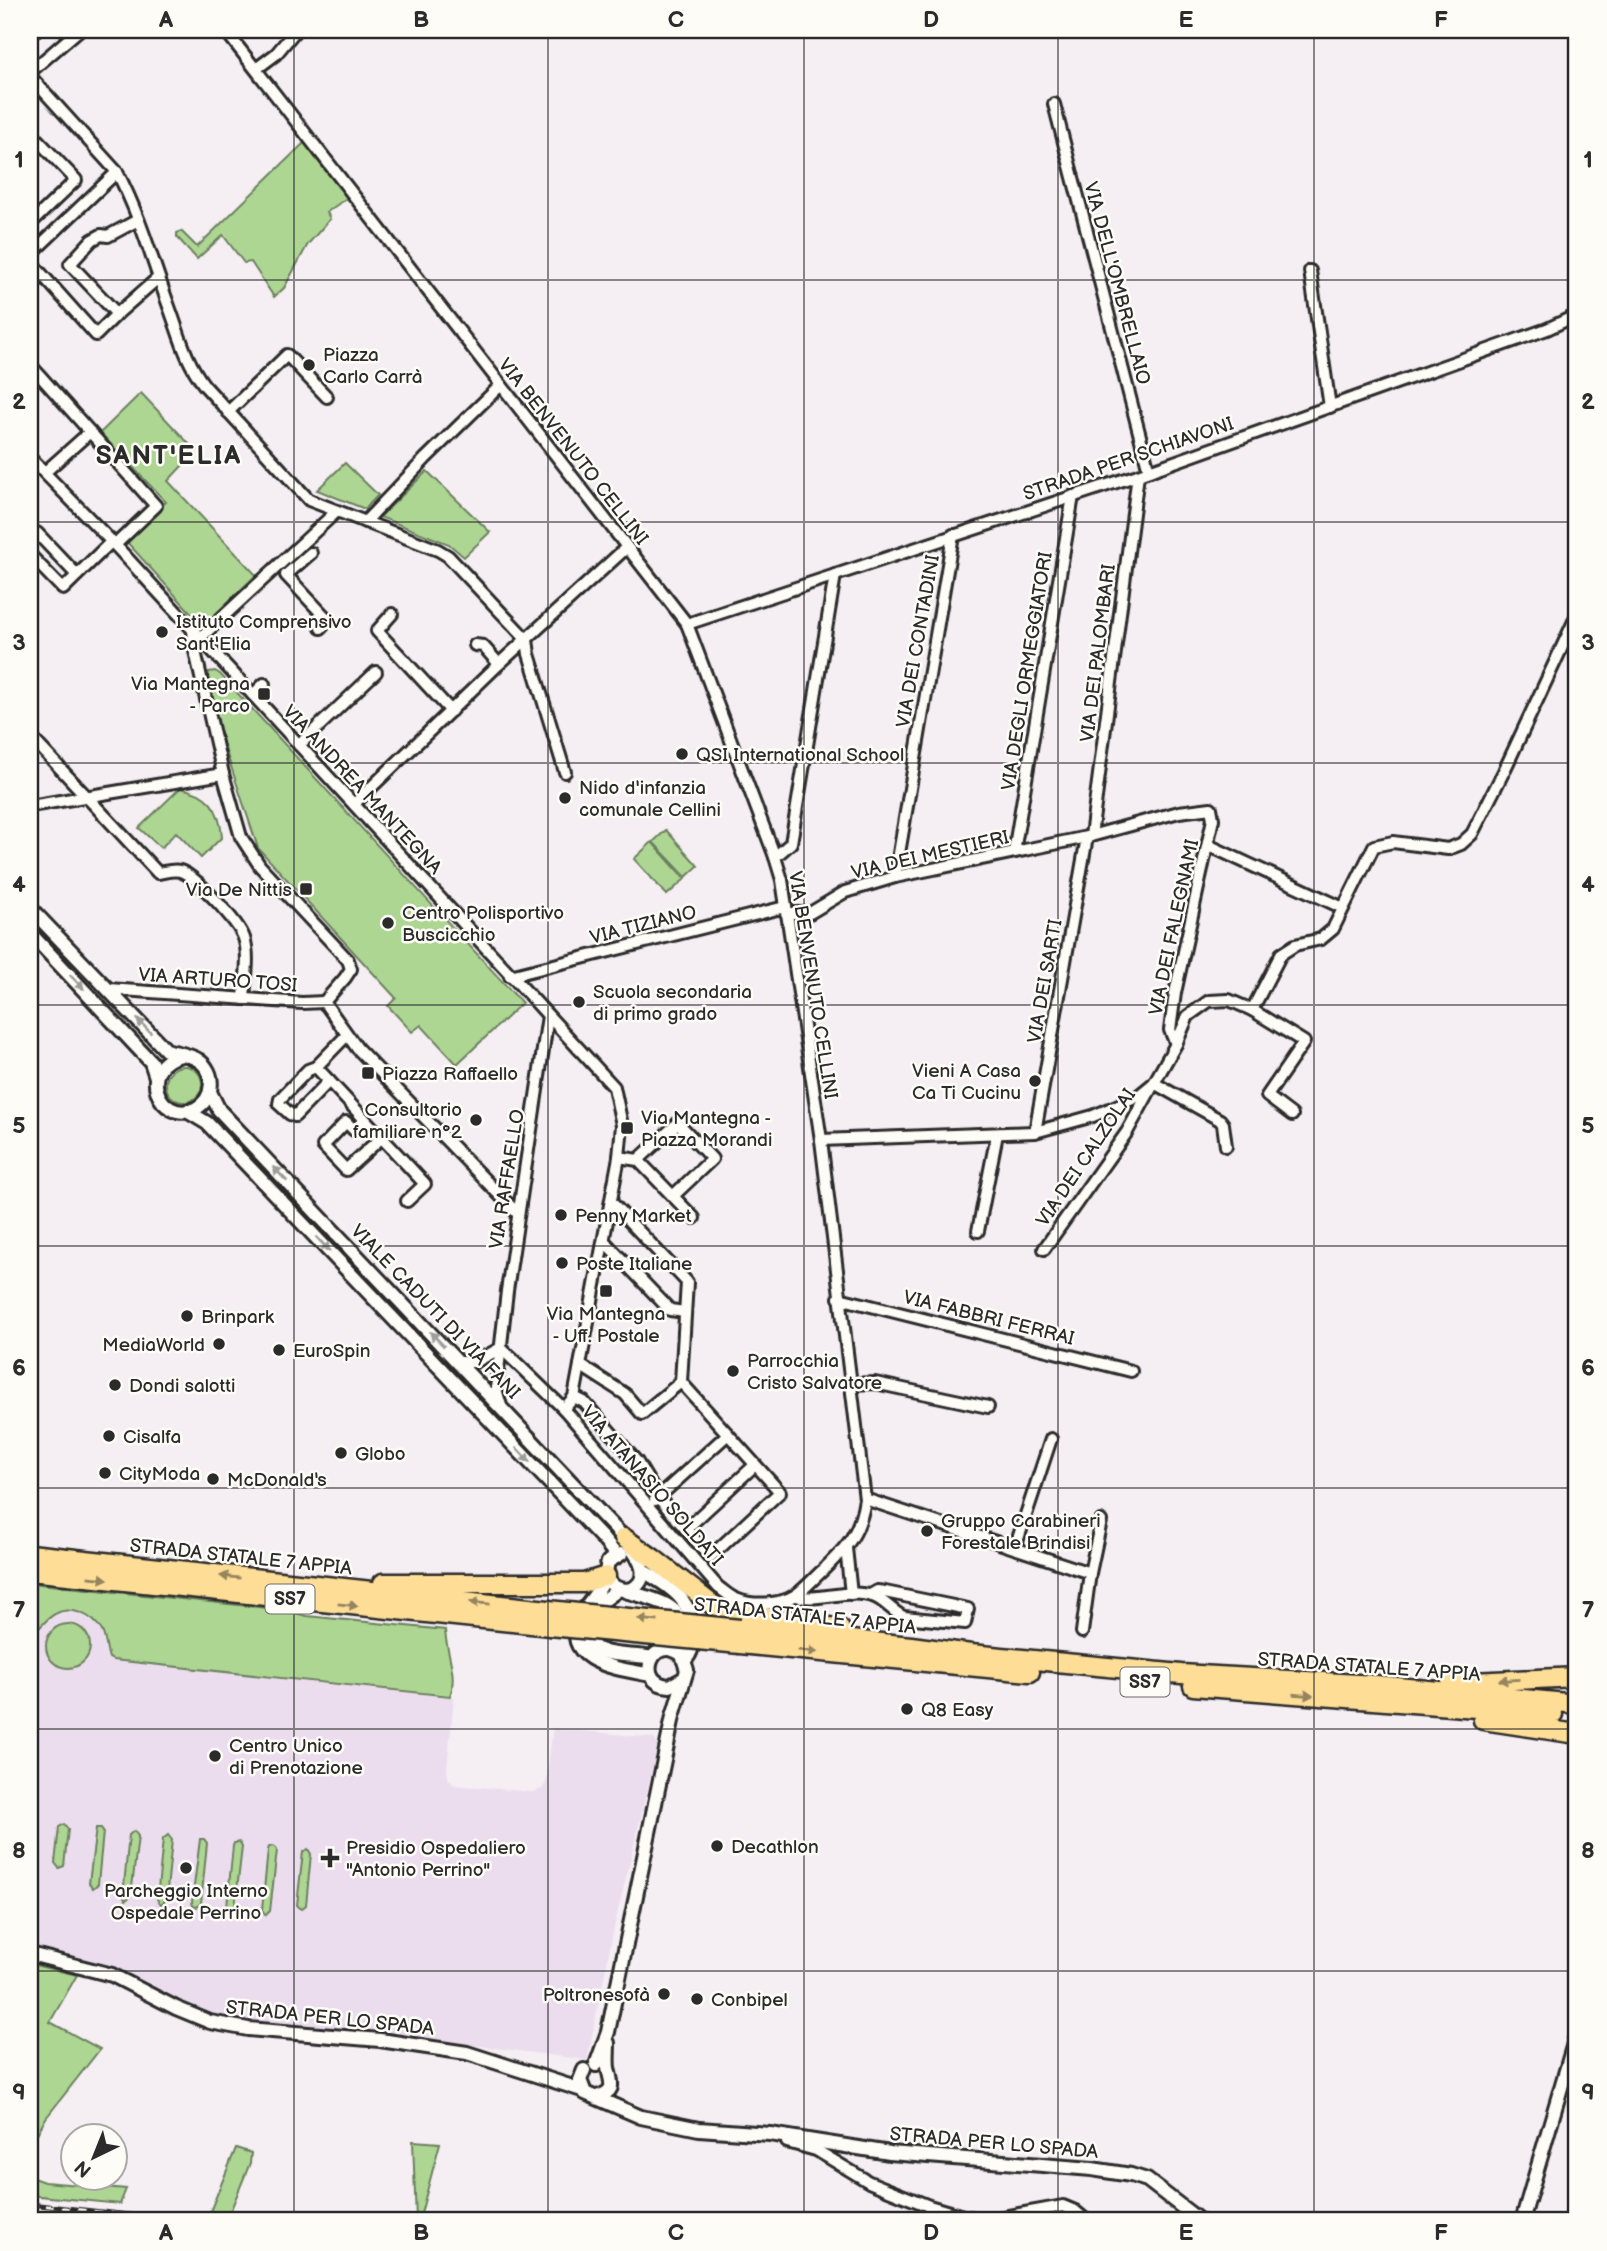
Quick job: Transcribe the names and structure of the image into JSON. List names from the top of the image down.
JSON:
{
  "streets": {
    "highway": ["STRADA STATALE 7 APPIA", "SS7"],
    "street": [
      "VIA DELL'OMBRELLAIO",
      "VIA BENVENUTO CELLINI",
      "STRADA PER SCHIAVONI",
      "VIA DEI CONTADINI",
      "VIA DEI PALOMBARI",
      "VIA DEGLI ORMEGGIATORI",
      "VIA ANDREA MANTEGNA",
      "VIA DEI MESTIERI",
      "VIA TIZIANO",
      "VIA DEI FALEGNAMI",
      "VIA ARTURO TOSI",
      "VIA DEI SARTI",
      "VIA DEI CALZOLAI",
      "VIA RAFFAELLO",
      "VIALE CADUTI DI VIA FANI",
      "VIA FABBRI FERRAI",
      "VIA ATANASIO SOLDATI",
      "STRADA PER LO SPADA"
    ]
  },
  "crossings": [
    ["VIA DELL'OMBRELLAIO", "STRADA PER SCHIAVONI"],
    ["VIA BENVENUTO CELLINI", "STRADA PER SCHIAVONI"],
    ["VIA BENVENUTO CELLINI", "VIA DEI MESTIERI"],
    ["VIA BENVENUTO CELLINI", "VIA TIZIANO"],
    ["VIA BENVENUTO CELLINI", "VIA DEI FALEGNAMI"],
    ["VIA BENVENUTO CELLINI", "VIA FABBRI FERRAI"],
    ["VIA BENVENUTO CELLINI", "VIA ATANASIO SOLDATI"],
    ["STRADA PER SCHIAVONI", "VIA DEI CONTADINI"],
    ["STRADA PER SCHIAVONI", "VIA DEI PALOMBARI"],
    ["STRADA PER SCHIAVONI", "VIA DEGLI ORMEGGIATORI"],
    ["VIA DEI CONTADINI", "VIA DEI MESTIERI"],
    ["VIA DEI PALOMBARI", "VIA DEI MESTIERI"],
    ["VIA DEI PALOMBARI", "VIA DEI FALEGNAMI"],
    ["VIA DEI PALOMBARI", "VIA DEI SARTI"],
    ["VIA DEGLI ORMEGGIATORI", "VIA DEI MESTIERI"],
    ["VIA ANDREA MANTEGNA", "VIA TIZIANO"],
    ["VIA ANDREA MANTEGNA", "VIA RAFFAELLO"],
    ["VIA ANDREA MANTEGNA", "VIA ATANASIO SOLDATI"],
    ["VIA DEI MESTIERI", "VIA TIZIANO"],
    ["VIA DEI MESTIERI", "VIA DEI FALEGNAMI"],
    ["VIA DEI MESTIERI", "VIA DEI SARTI"],
    ["VIA DEI FALEGNAMI", "VIA DEI SARTI"],
    ["VIA DEI FALEGNAMI", "VIA DEI CALZOLAI"],
    ["VIA ARTURO TOSI", "VIALE CADUTI DI VIA FANI"],
    ["VIA RAFFAELLO", "VIALE CADUTI DI VIA FANI"],
    ["VIA RAFFAELLO", "VIA ATANASIO SOLDATI"]
  ],
  "districts": ["SANT'ELIA"],
  "places": {
    "other": [
      "Piazza Carlo Carrà",
      "Istituto Comprensivo Sant'Elia",
      "QSI International School",
      "Nido d'infanzia comunale Cellini",
      "Centro Polisportivo Buscicchio",
      "Scuola secondaria di primo grado",
      "Vieni A Casa Ca Ti Cucinu",
      "Consultorio familiare n°2",
      "Penny Market",
      "Poste Italiane",
      "Brinpark",
      "MediaWorld",
      "EuroSpin",
      "Parrocchia Cristo Salvatore",
      "Dondi salotti",
      "Cisalfa",
      "Globo",
      "CityModa",
      "McDonald's",
      "Gruppo Carabineri Forestale Brindisi",
      "Q8 Easy",
      "Centro Unico di Prenotazione",
      "Decathlon",
      "Parcheggio Interno Ospedale Perrino",
      "Poltronesofà",
      "Conbipel"
    ],
    "transit": [
      "Via Mantegna - Parco",
      "Via De Nittis",
      "Piazza Raffaello",
      "Via Mantegna - Piazza Morandi",
      "Via Mantegna - Uff. Postale"
    ],
    "health": ["Presidio Ospedaliero \"Antonio Perrino\""]
  },
  "north": "bottom left",
  "grid": {
    "columns": [
      "A",
      "B",
      "C",
      "D",
      "E",
      "F"
    ],
    "rows": [
      "1",
      "2",
      "3",
      "4",
      "5",
      "6",
      "7",
      "8",
      "9"
    ]
  }
}
